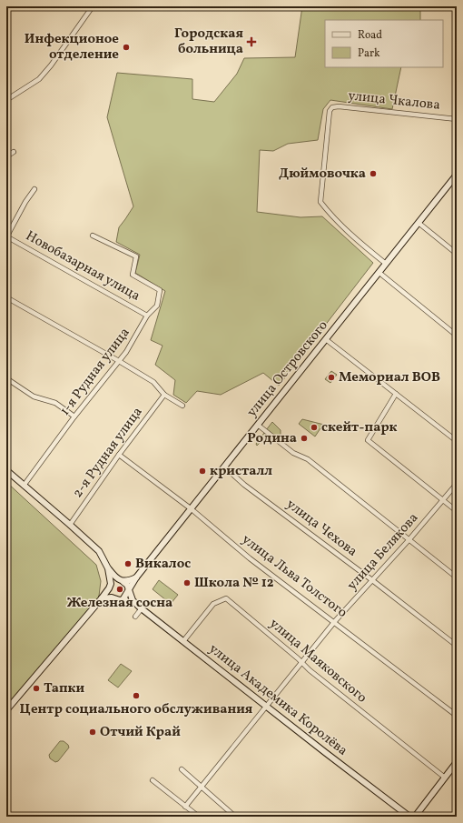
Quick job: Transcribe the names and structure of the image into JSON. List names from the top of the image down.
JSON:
{
  "streets": {
    "street": [
      "улица Чкалова",
      "Новобазарная улица",
      "улица Островского",
      "1-я Рудная улица",
      "2-я Рудная улица",
      "улица Чехова",
      "улица Белякова",
      "улица Льва Толстого",
      "улица Маяковского",
      "улица Академика Королёва"
    ]
  },
  "crossings": [
    ["улица Чкалова", "улица Островского"],
    ["Новобазарная улица", "1-я Рудная улица"],
    ["улица Островского", "улица Чехова"],
    ["улица Островского", "улица Льва Толстого"],
    ["2-я Рудная улица", "улица Льва Толстого"],
    ["улица Чехова", "улица Белякова"],
    ["улица Белякова", "улица Льва Толстого"],
    ["улица Белякова", "улица Маяковского"],
    ["улица Белякова", "улица Академика Королёва"],
    ["улица Маяковского", "улица Академика Королёва"]
  ],
  "places": {
    "health": ["Городская больница"],
    "other": [
      "Инфекционое отделение",
      "Дюймовочка",
      "Мемориал ВОВ",
      "скейт-парк",
      "Родина",
      "кристалл",
      "Викалос",
      "Школа № 12",
      "Железная сосна",
      "Тапки",
      "Центр социального обслуживания",
      "Отчий Край"
    ]
  },
  "legend": ["Road", "Park"]
}
